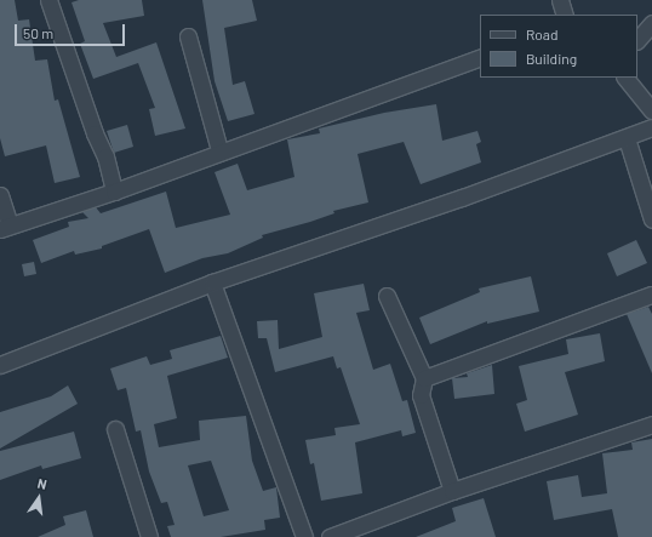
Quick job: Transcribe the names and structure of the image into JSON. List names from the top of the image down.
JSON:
{
  "legend": ["Road", "Building"],
  "scale_bar": "50 m",
  "north": "top"
}
